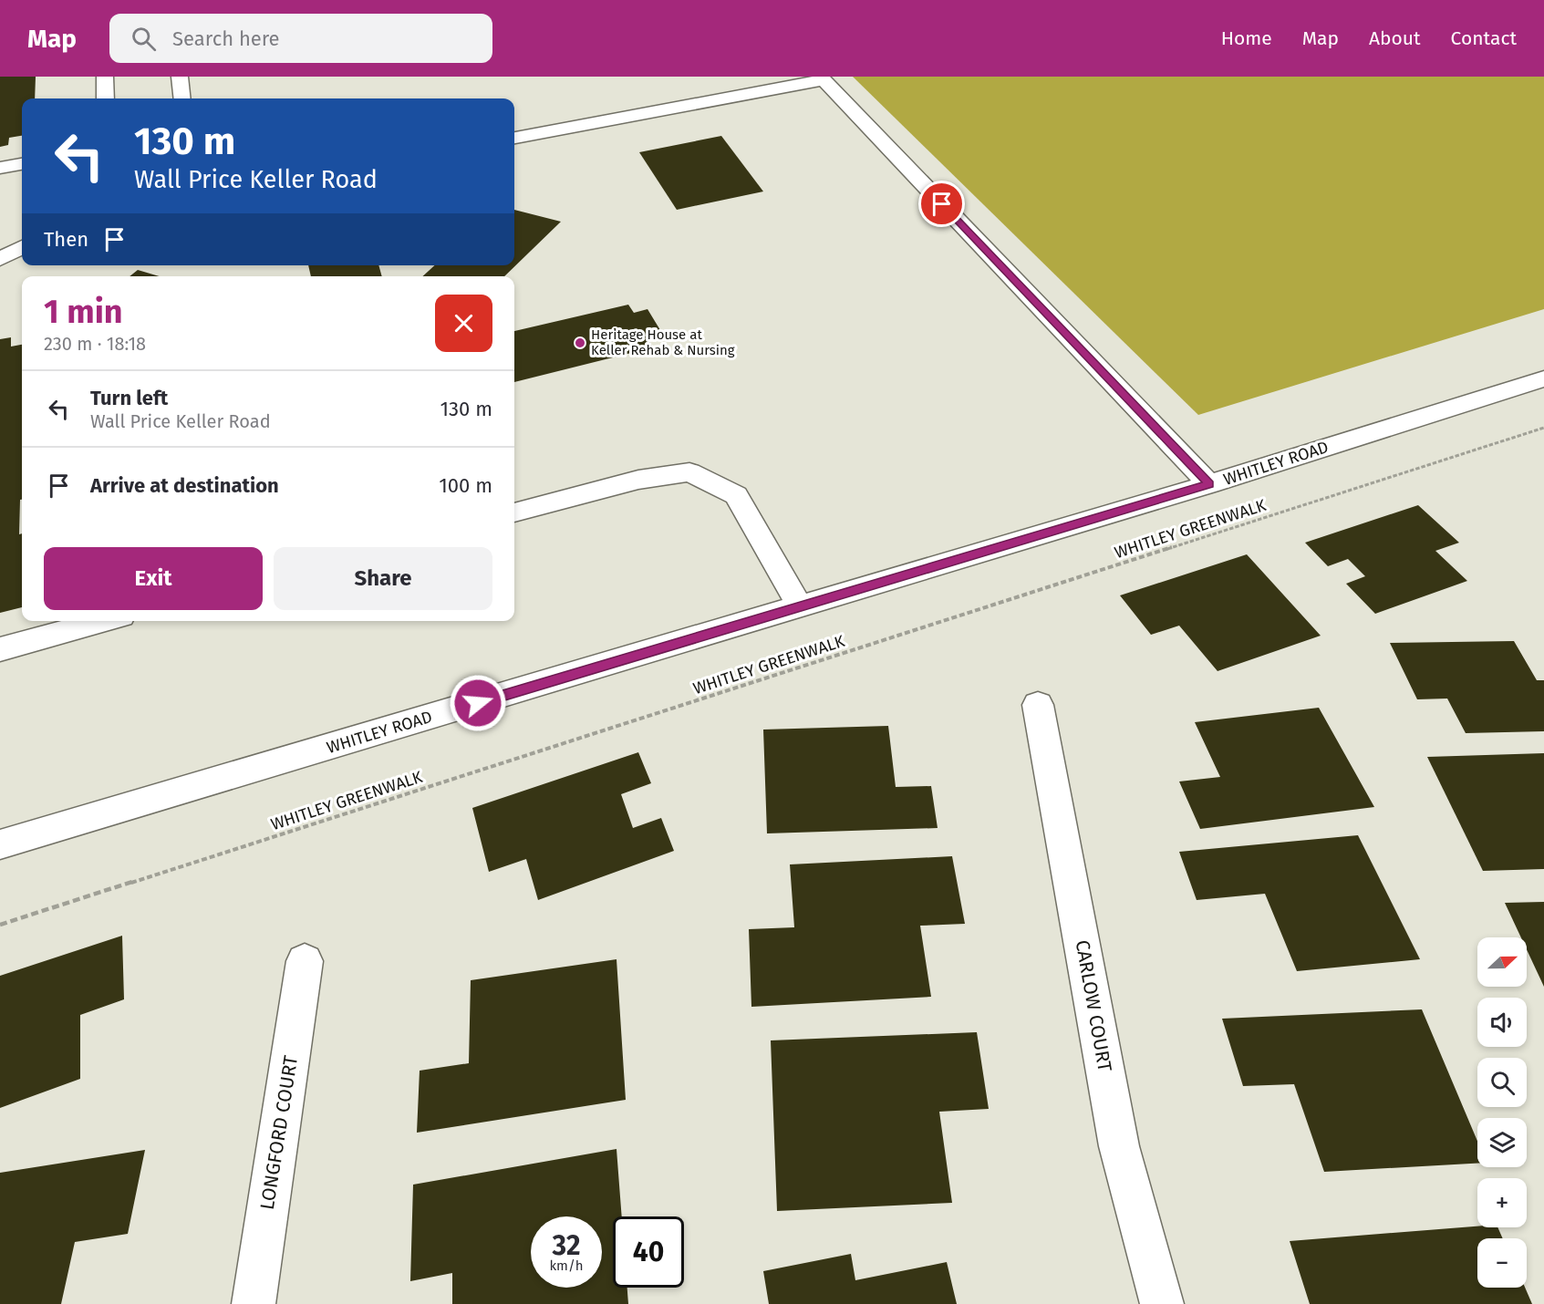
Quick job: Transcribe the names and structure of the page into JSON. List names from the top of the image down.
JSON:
{
  "streets": {
    "street": ["WHITLEY ROAD", "CARLOW COURT", "LONGFORD COURT"],
    "path": ["WHITLEY GREENWALK"]
  },
  "places": ["Heritage House at Keller Rehab & Nursing"],
  "north": "right",
  "page": {
    "header": "Map",
    "search": "Search here",
    "nav": [
      "Home",
      "Map",
      "About",
      "Contact"
    ],
    "turn": ["130 m", "Wall Price Keller Road"],
    "then": "Then",
    "heading": ["1 min", "230 m · 18:18"],
    "list": [
      {
        "name": "Turn left",
        "note": "Wall Price Keller Road",
        "value": "130 m"
      },
      {
        "name": "Arrive at destination",
        "value": "100 m"
      }
    ],
    "buttons": ["Exit", "Share"],
    "map_buttons": ["+", "−"],
    "speed": "32 km/h",
    "limit": "40"
  }
}
